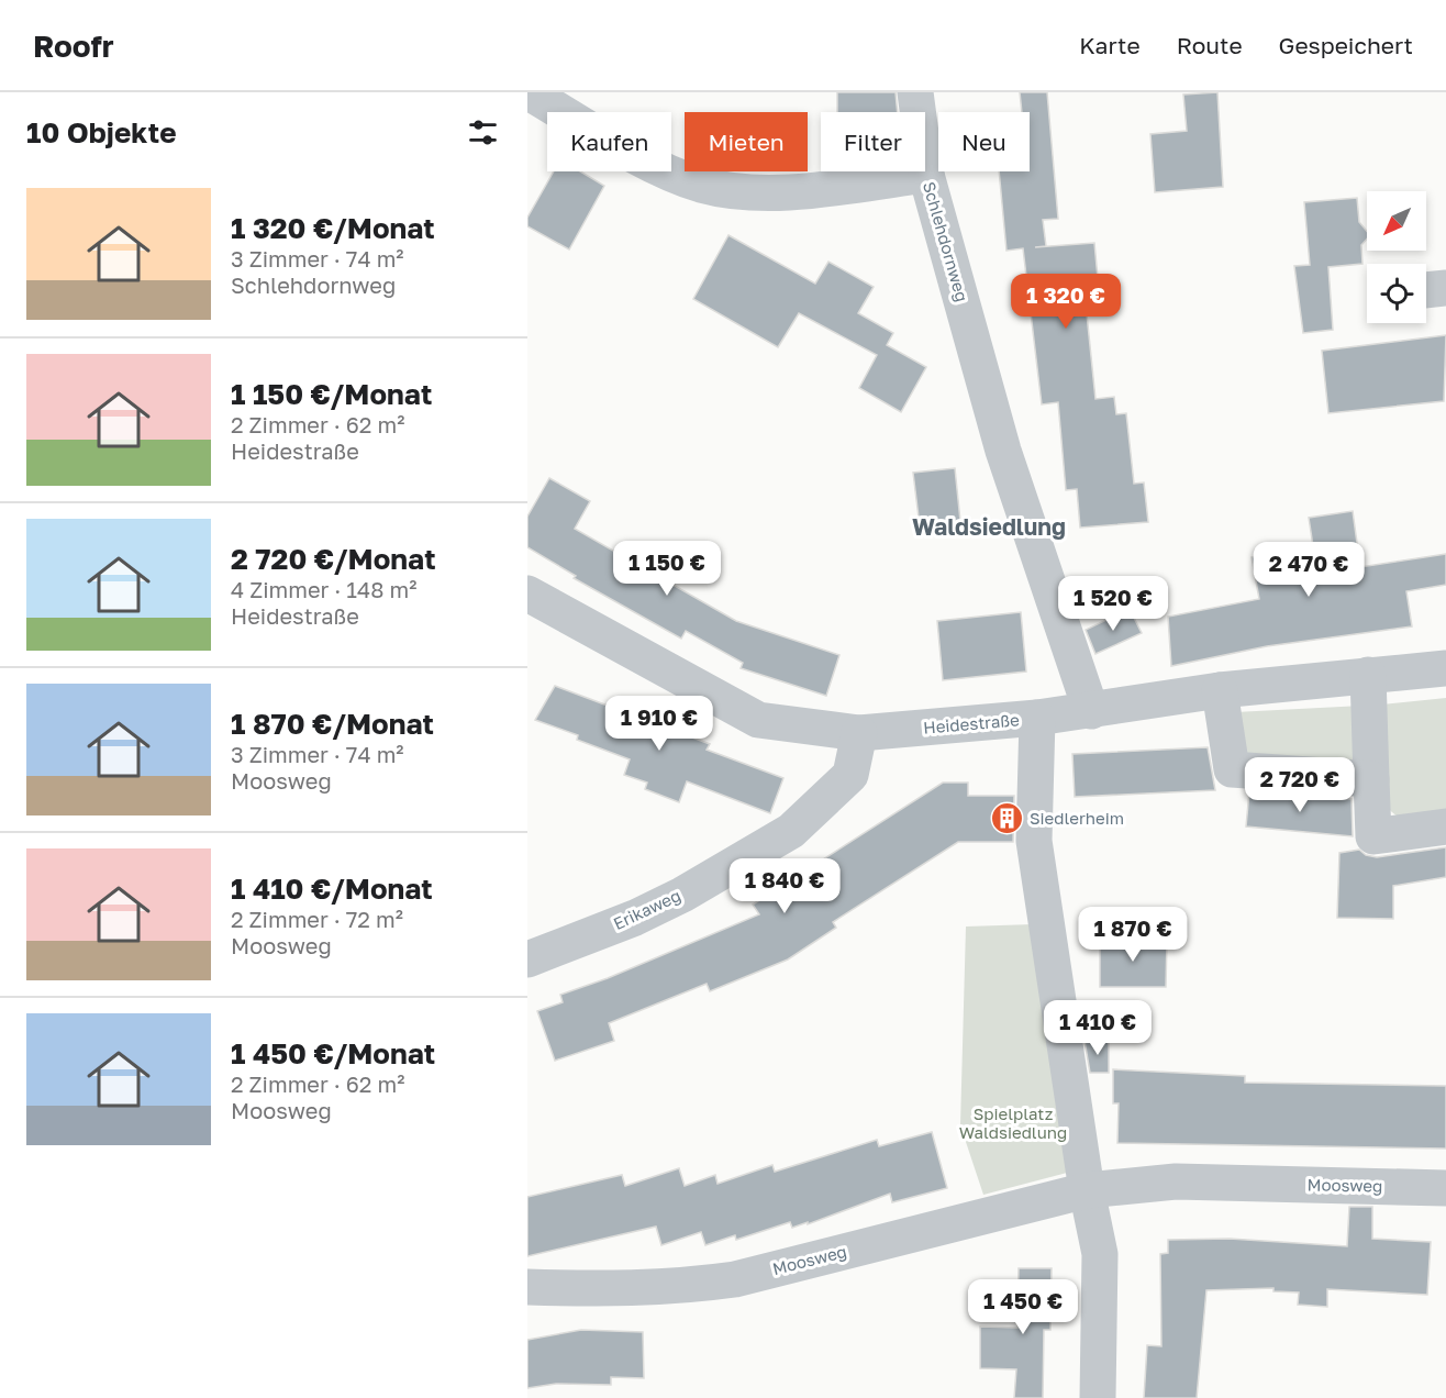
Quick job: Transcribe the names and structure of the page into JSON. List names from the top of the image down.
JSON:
{
  "streets": {
    "street": [
      "Schlehdornweg",
      "Heidestraße",
      "Erikaweg",
      "Moosweg"
    ]
  },
  "crossings": [
    ["Schlehdornweg", "Heidestraße"],
    ["Heidestraße", "Erikaweg"]
  ],
  "districts": ["Waldsiedlung"],
  "parks": ["Spielplatz Waldsiedlung"],
  "places": {
    "building": ["Siedlerheim"]
  },
  "north": "bottom left",
  "page": {
    "header": "Roofr",
    "nav": ["Karte", "Route", "Gespeichert"],
    "heading": "10 Objekte",
    "chip": [
      "Kaufen",
      "Mieten",
      "Filter",
      "Neu"
    ],
    "list": [
      {
        "name": "1 320 €/Monat",
        "note": "3 Zimmer · 74 m² · Schlehdornweg"
      },
      {
        "name": "1 150 €/Monat",
        "note": "2 Zimmer · 62 m² · Heidestraße"
      },
      {
        "name": "2 720 €/Monat",
        "note": "4 Zimmer · 148 m² · Heidestraße"
      },
      {
        "name": "1 870 €/Monat",
        "note": "3 Zimmer · 74 m² · Moosweg"
      },
      {
        "name": "1 410 €/Monat",
        "note": "2 Zimmer · 72 m² · Moosweg"
      },
      {
        "name": "1 450 €/Monat",
        "note": "2 Zimmer · 62 m² · Moosweg"
      }
    ],
    "price": [
      "1 320 €",
      "1 150 €",
      "2 470 €",
      "1 520 €",
      "1 910 €",
      "2 720 €",
      "1 840 €",
      "1 870 €",
      "1 410 €",
      "1 450 €"
    ]
  }
}
